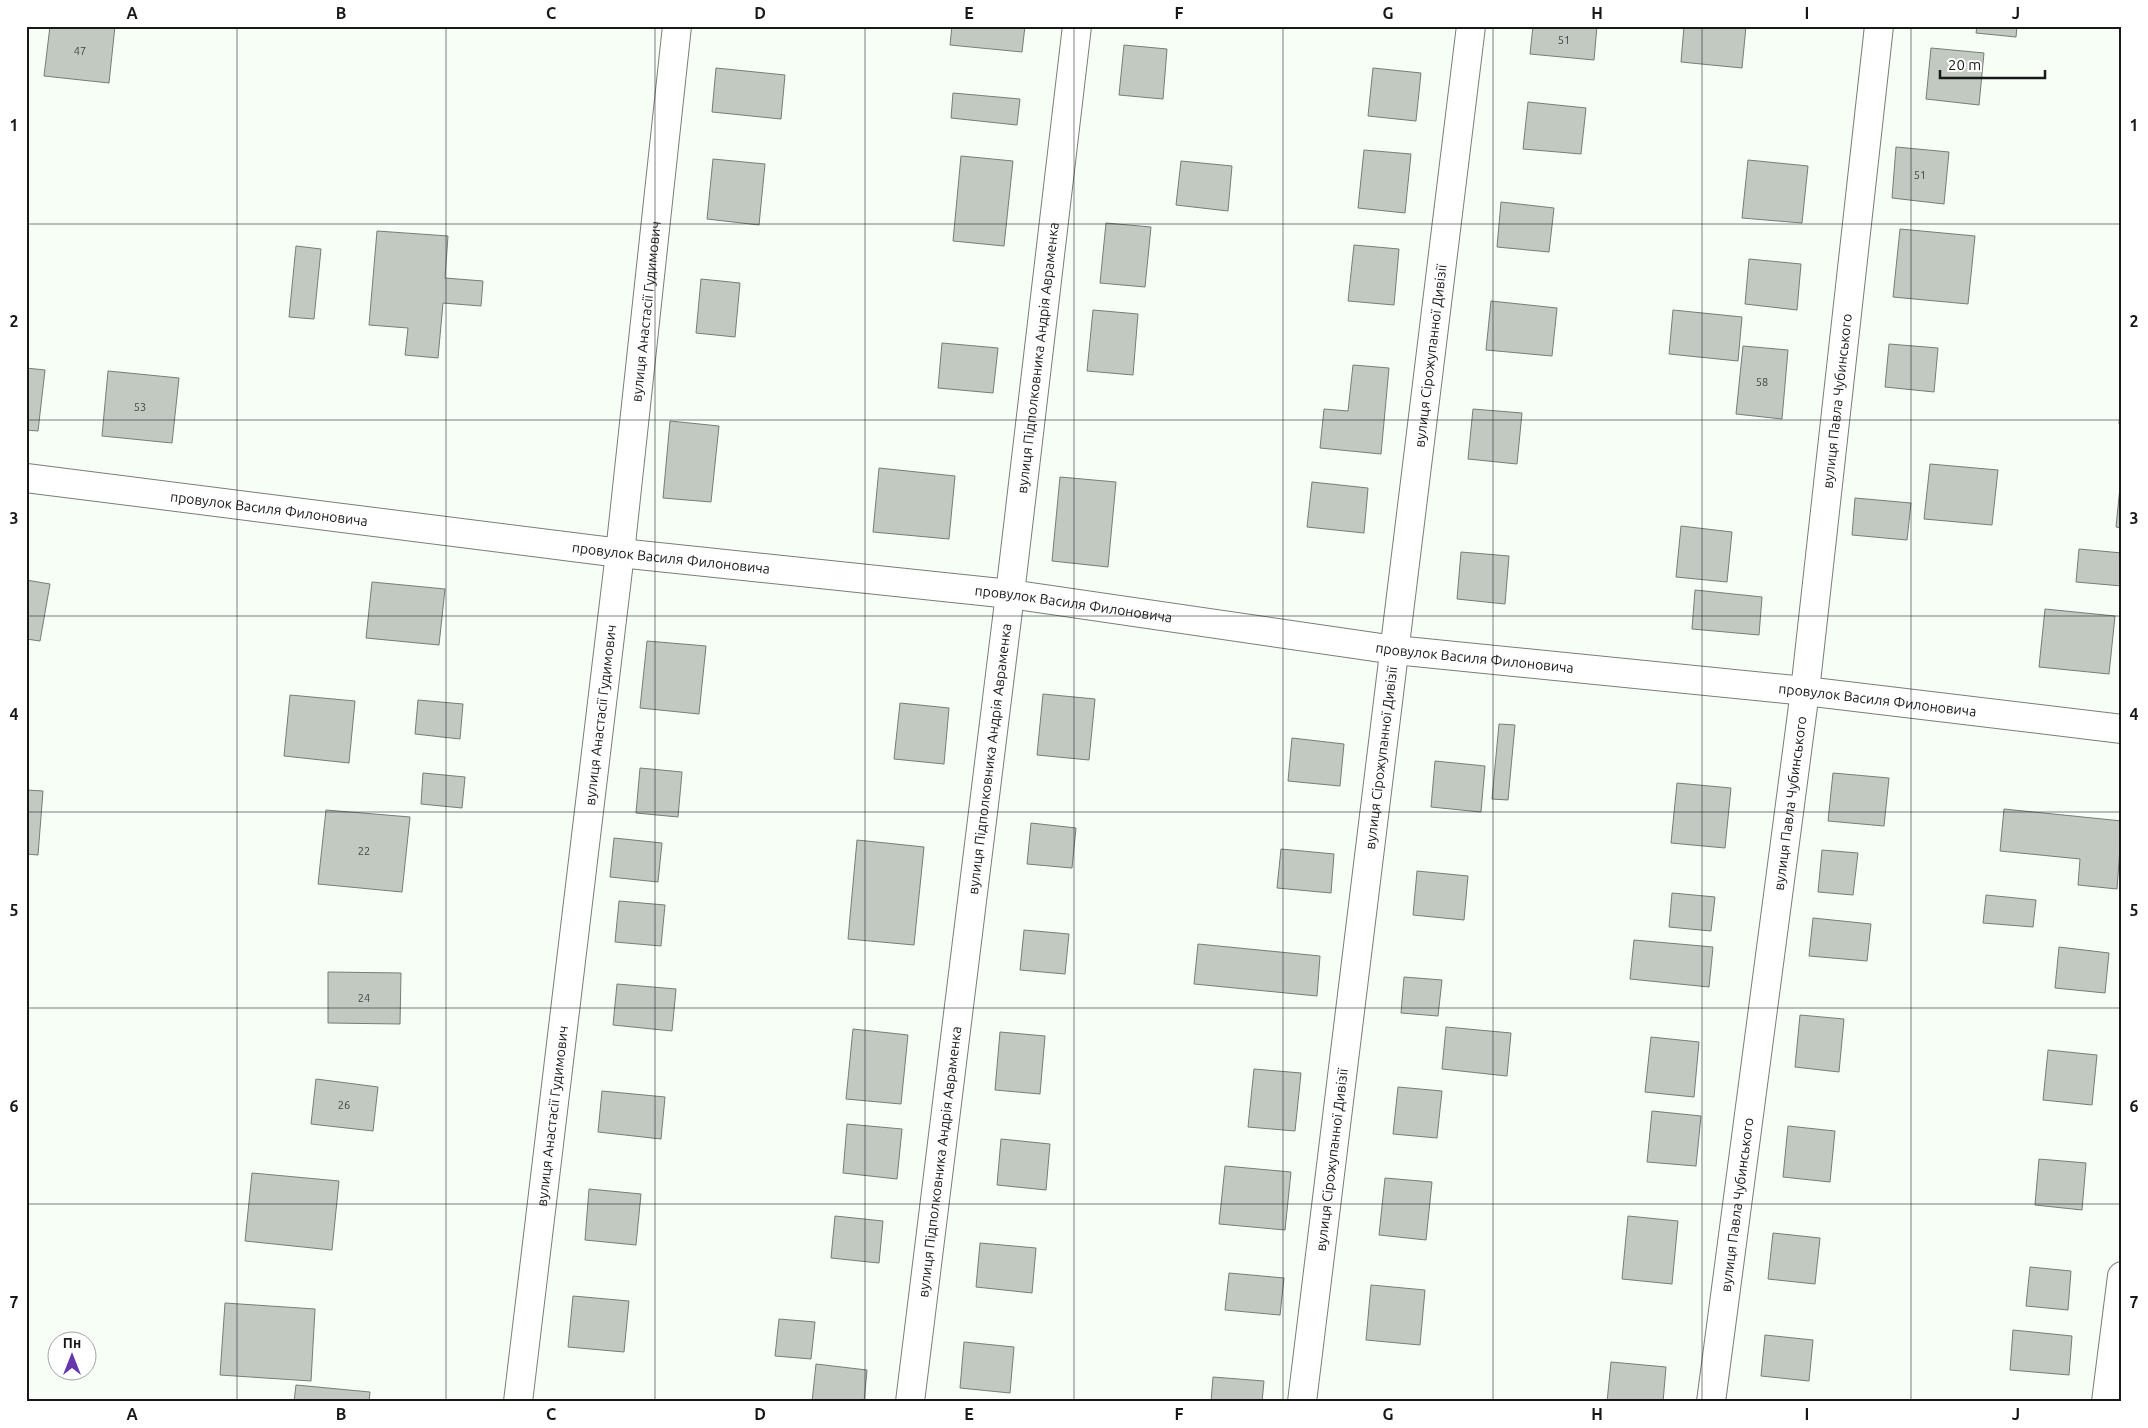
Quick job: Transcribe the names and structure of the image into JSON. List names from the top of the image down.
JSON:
{
  "streets": {
    "street": [
      "вулиця Анастасії Гудимович",
      "вулиця Підполковника Андрія Авраменка",
      "вулиця Сірожупанної Дивізії",
      "вулиця Павла Чубинського",
      "провулок Василя Филоновича"
    ]
  },
  "crossings": [
    ["вулиця Анастасії Гудимович", "провулок Василя Филоновича"],
    ["вулиця Підполковника Андрія Авраменка", "провулок Василя Филоновича"],
    ["вулиця Сірожупанної Дивізії", "провулок Василя Филоновича"],
    ["вулиця Павла Чубинського", "провулок Василя Филоновича"]
  ],
  "house_numbers": [
    "51",
    "47",
    "51",
    "58",
    "53",
    "22",
    "24",
    "26"
  ],
  "scale_bar": "20 m",
  "north": "top",
  "grid": {
    "columns": [
      "A",
      "B",
      "C",
      "D",
      "E",
      "F",
      "G",
      "H",
      "I",
      "J"
    ],
    "rows": [
      "1",
      "2",
      "3",
      "4",
      "5",
      "6",
      "7"
    ]
  }
}
